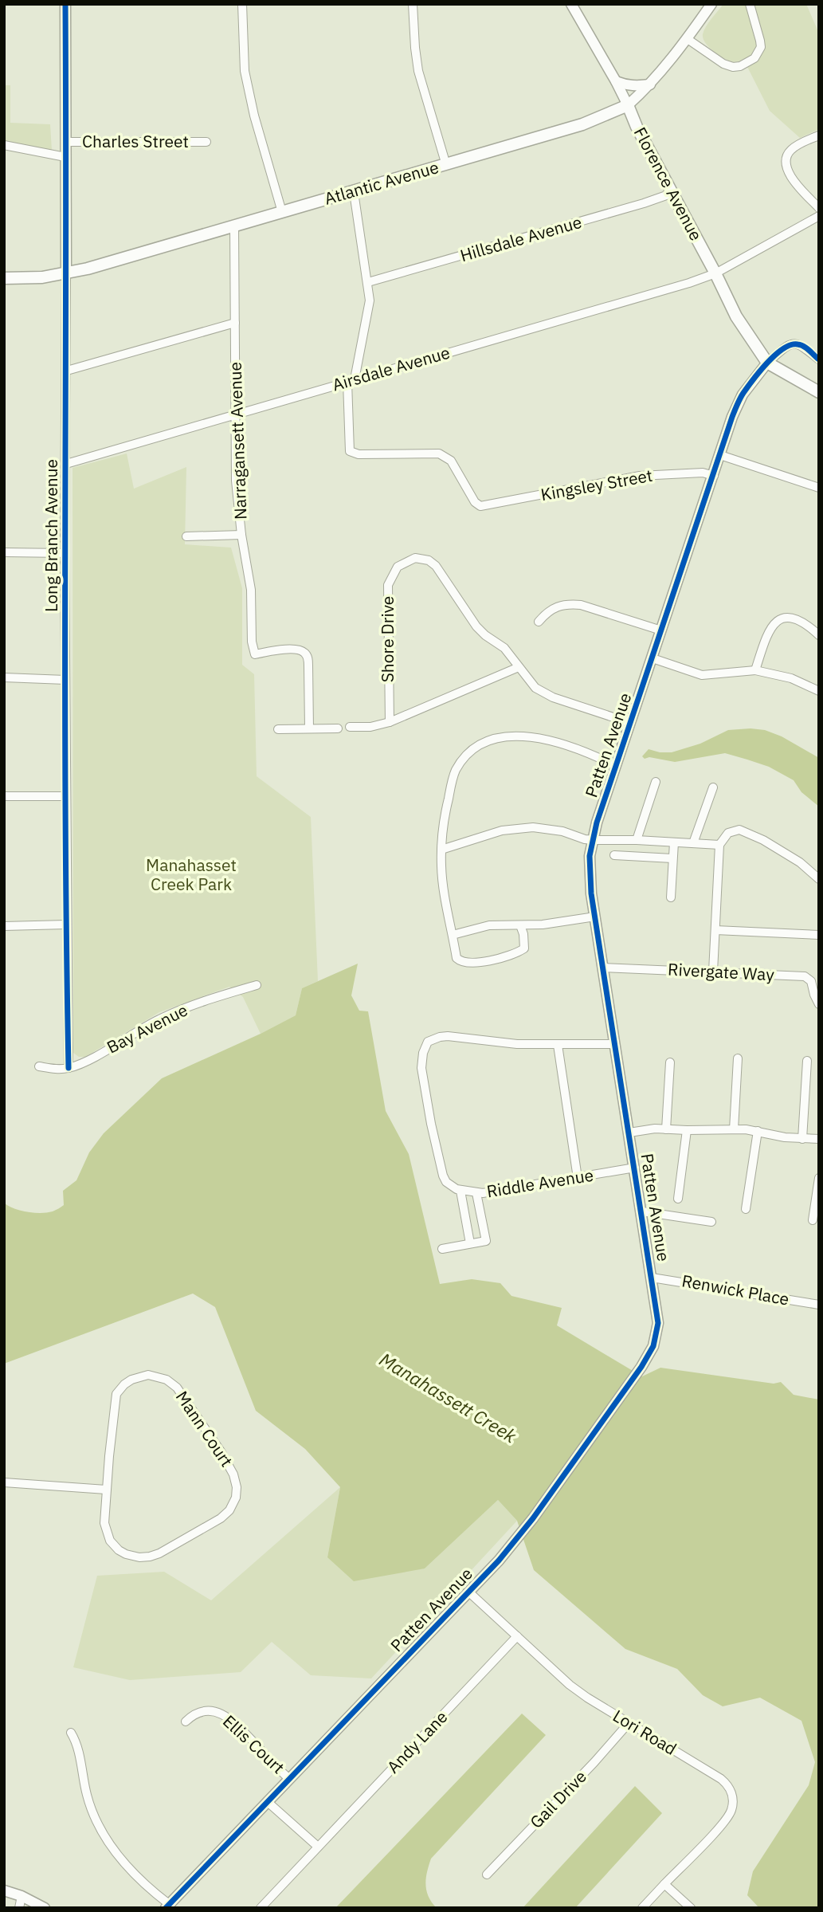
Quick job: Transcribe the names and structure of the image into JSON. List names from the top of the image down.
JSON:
{
  "streets": {
    "main road": ["Atlantic Avenue", "Florence Avenue"],
    "street": [
      "Charles Street",
      "Hillsdale Avenue",
      "Airsdale Avenue",
      "Narragansett Avenue",
      "Kingsley Street",
      "Long Branch Avenue",
      "Shore Drive",
      "Patten Avenue",
      "Rivergate Way",
      "Bay Avenue",
      "Riddle Avenue",
      "Renwick Place",
      "Mann Court",
      "Lori Road",
      "Andy Lane",
      "Ellis Court",
      "Gail Drive"
    ]
  },
  "crossings": [
    ["Charles Street", "Long Branch Avenue"],
    ["Atlantic Avenue", "Florence Avenue"],
    ["Atlantic Avenue", "Narragansett Avenue"],
    ["Atlantic Avenue", "Long Branch Avenue"],
    ["Florence Avenue", "Hillsdale Avenue"],
    ["Florence Avenue", "Airsdale Avenue"],
    ["Florence Avenue", "Patten Avenue"],
    ["Airsdale Avenue", "Narragansett Avenue"],
    ["Airsdale Avenue", "Kingsley Street"],
    ["Airsdale Avenue", "Long Branch Avenue"],
    ["Kingsley Street", "Patten Avenue"],
    ["Long Branch Avenue", "Bay Avenue"],
    ["Shore Drive", "Patten Avenue"],
    ["Patten Avenue", "Rivergate Way"],
    ["Patten Avenue", "Riddle Avenue"],
    ["Patten Avenue", "Renwick Place"],
    ["Patten Avenue", "Lori Road"],
    ["Patten Avenue", "Ellis Court"],
    ["Lori Road", "Andy Lane"],
    ["Lori Road", "Gail Drive"]
  ],
  "water": ["Manahassett Creek"],
  "parks": ["Manahasset Creek Park"]
}
